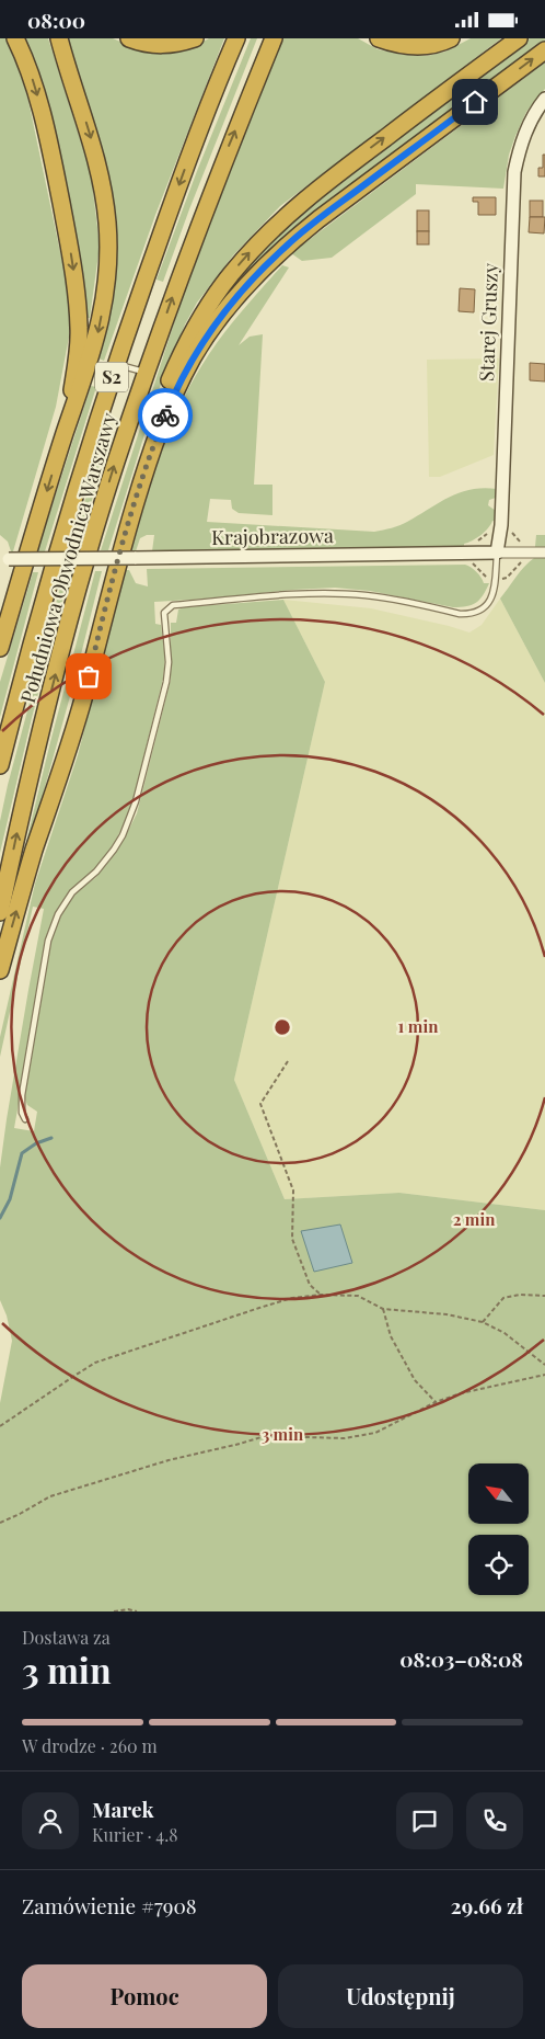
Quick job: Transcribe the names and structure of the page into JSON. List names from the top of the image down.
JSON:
{
  "streets": {
    "highway": ["S2", "Południowa Obwodnica Warszawy"],
    "street": ["Starej Gruszy", "Krajobrazowa"]
  },
  "crossings": [
    ["Starej Gruszy", "Krajobrazowa"]
  ],
  "north": "top left",
  "page": {
    "status": "08:00",
    "heading": ["3 min", "Dostawa za", "08:03–08:08"],
    "panel": [
      "Marek",
      "Kurier · 4.8",
      "Zamówienie #7908",
      "29.66 zł"
    ],
    "bar": "W drodze · 260 m",
    "buttons": ["Pomoc", "Udostępnij"]
  },
  "rings": ["1 min", "2 min", "3 min"]
}
